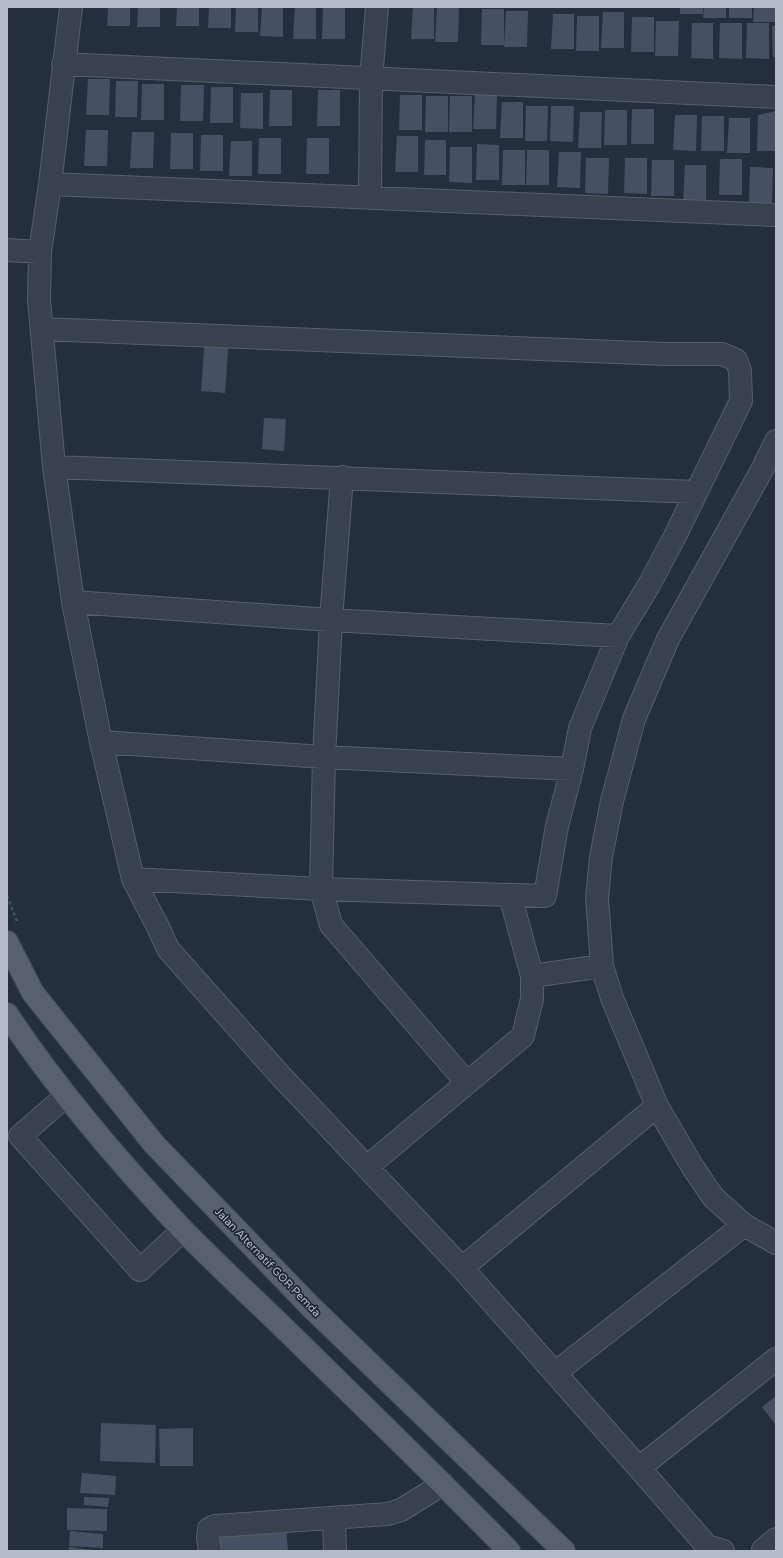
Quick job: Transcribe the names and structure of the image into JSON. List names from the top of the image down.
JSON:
{
  "streets": {
    "main road": ["Jalan Alternatif GOR Pemda"]
  }
}
